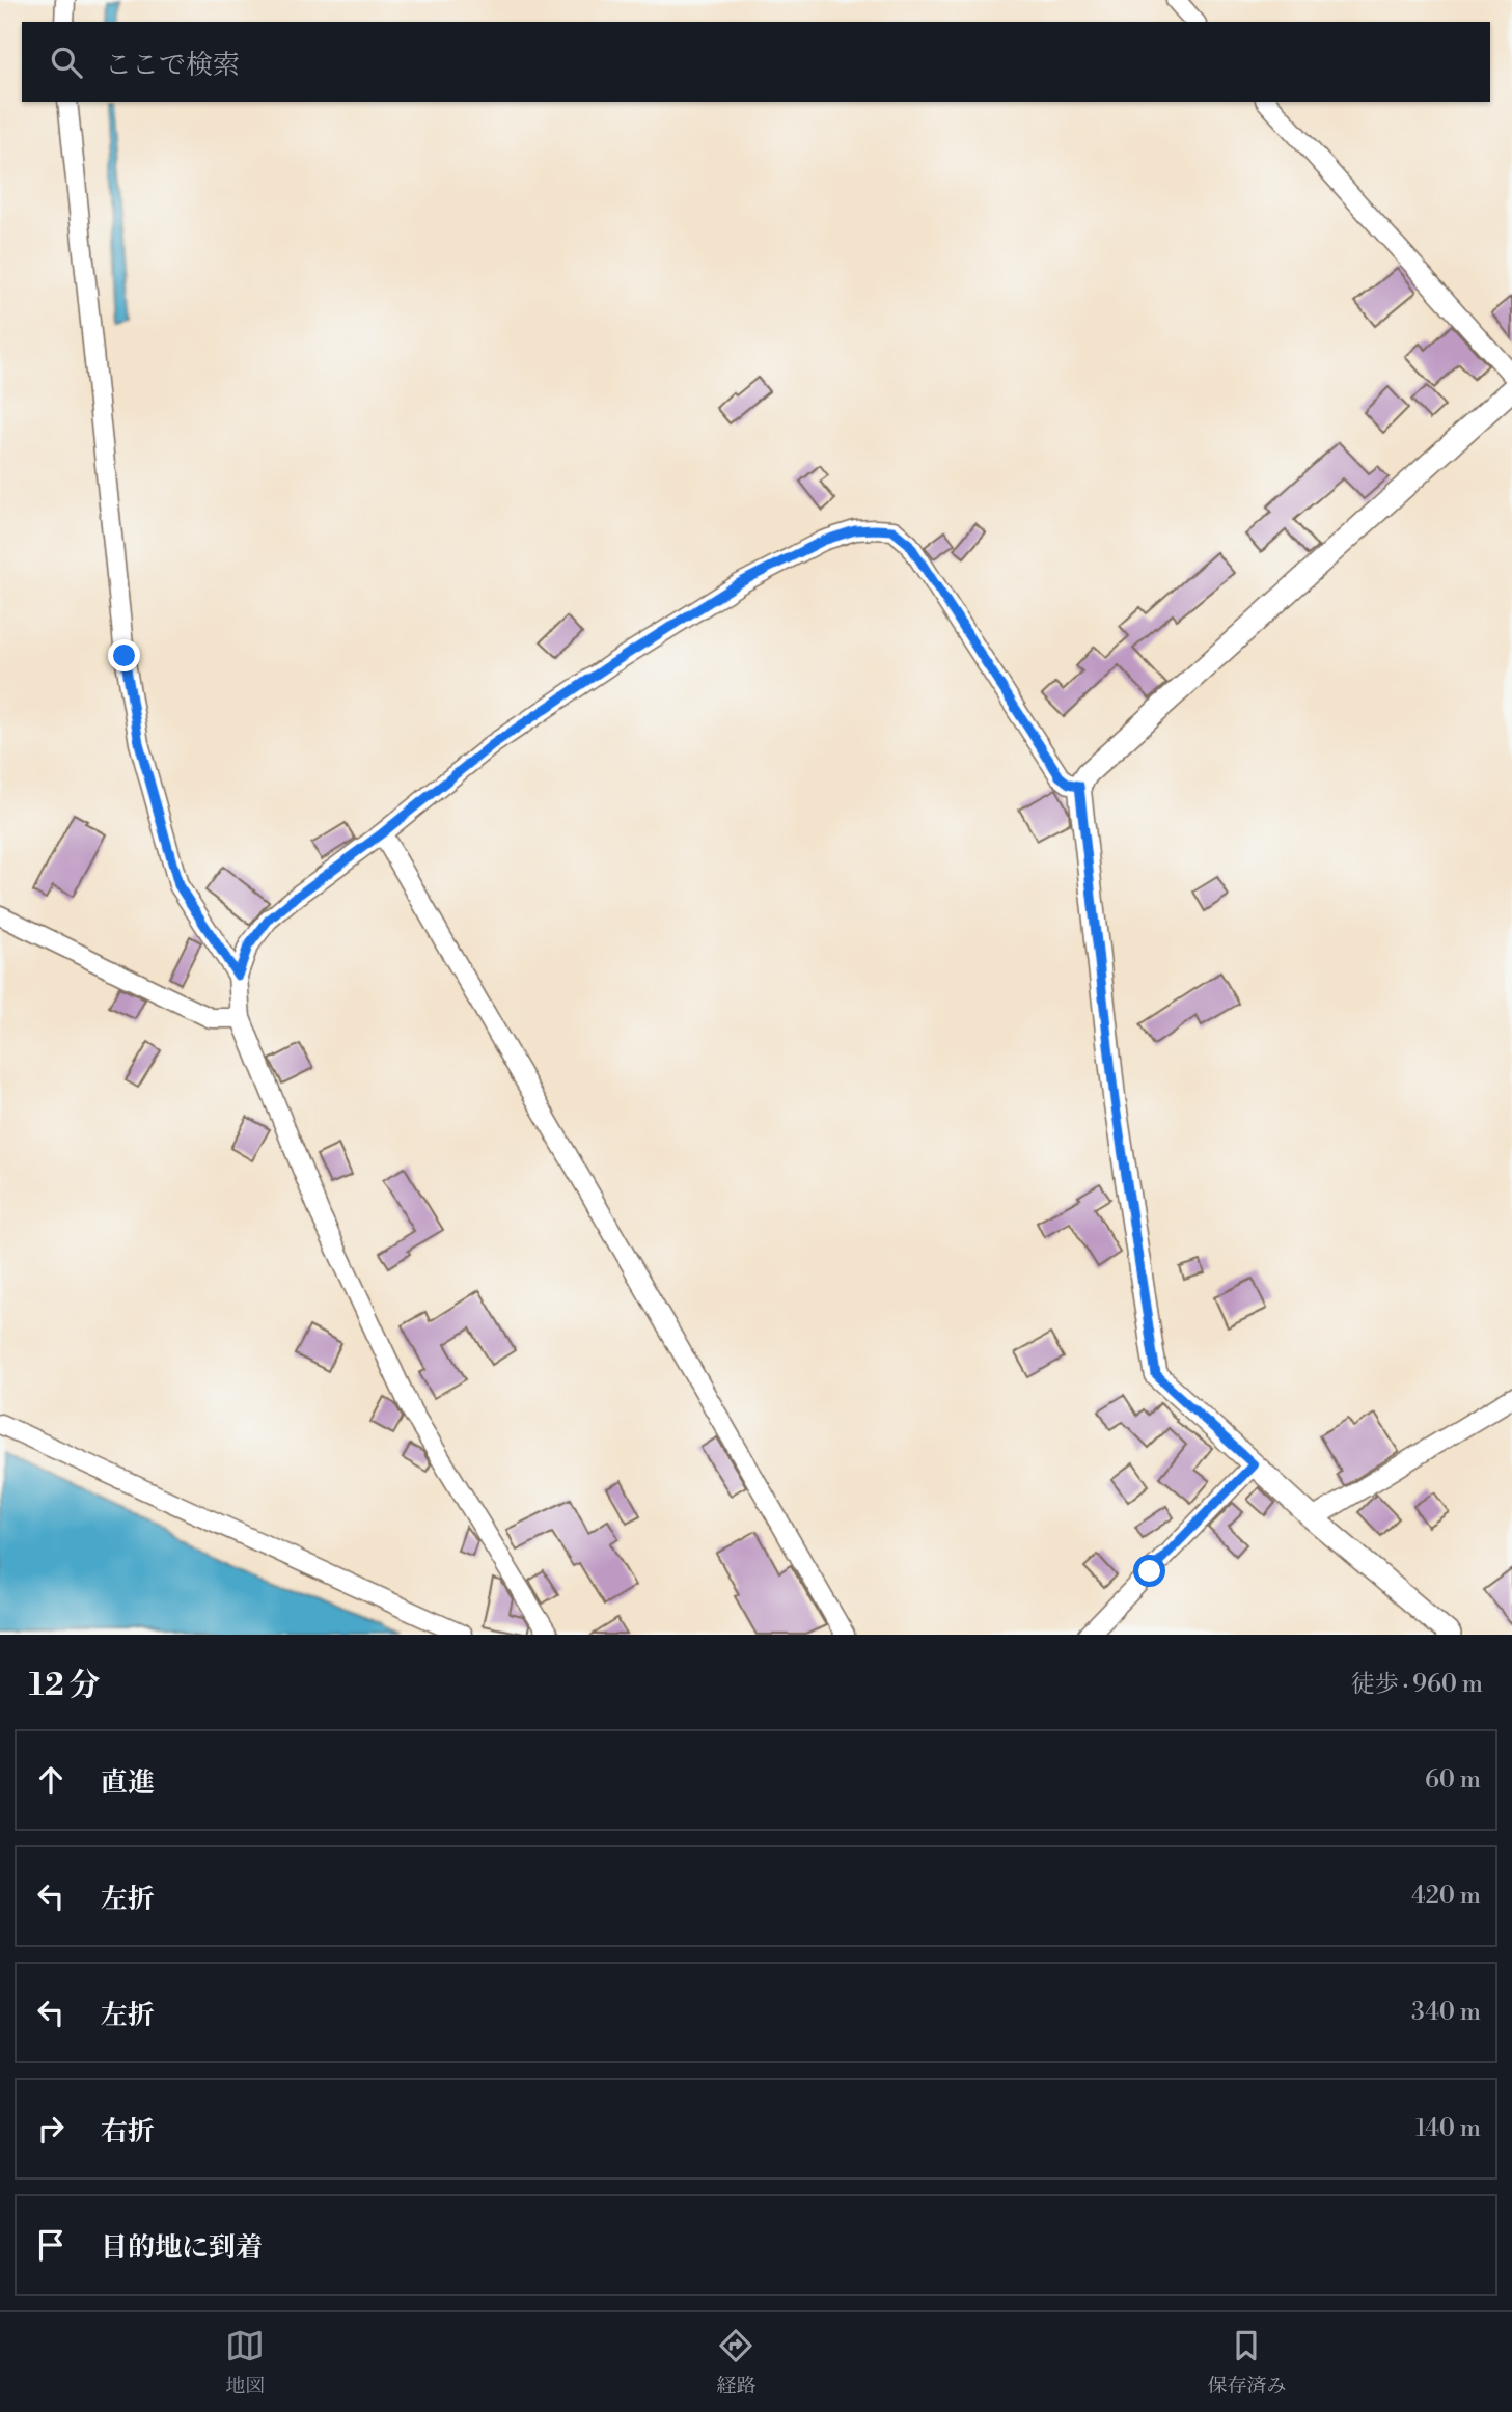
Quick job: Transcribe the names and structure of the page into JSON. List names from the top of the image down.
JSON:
{
  "page": {
    "search": "ここで検索",
    "heading": ["12 分", "徒歩 · 960 m"],
    "list": [
      ["直進", "60 m"],
      ["左折", "420 m"],
      ["左折", "340 m"],
      ["右折", "140 m"],
      "目的地に到着"
    ],
    "nav": ["地図", "経路", "保存済み"]
  }
}
